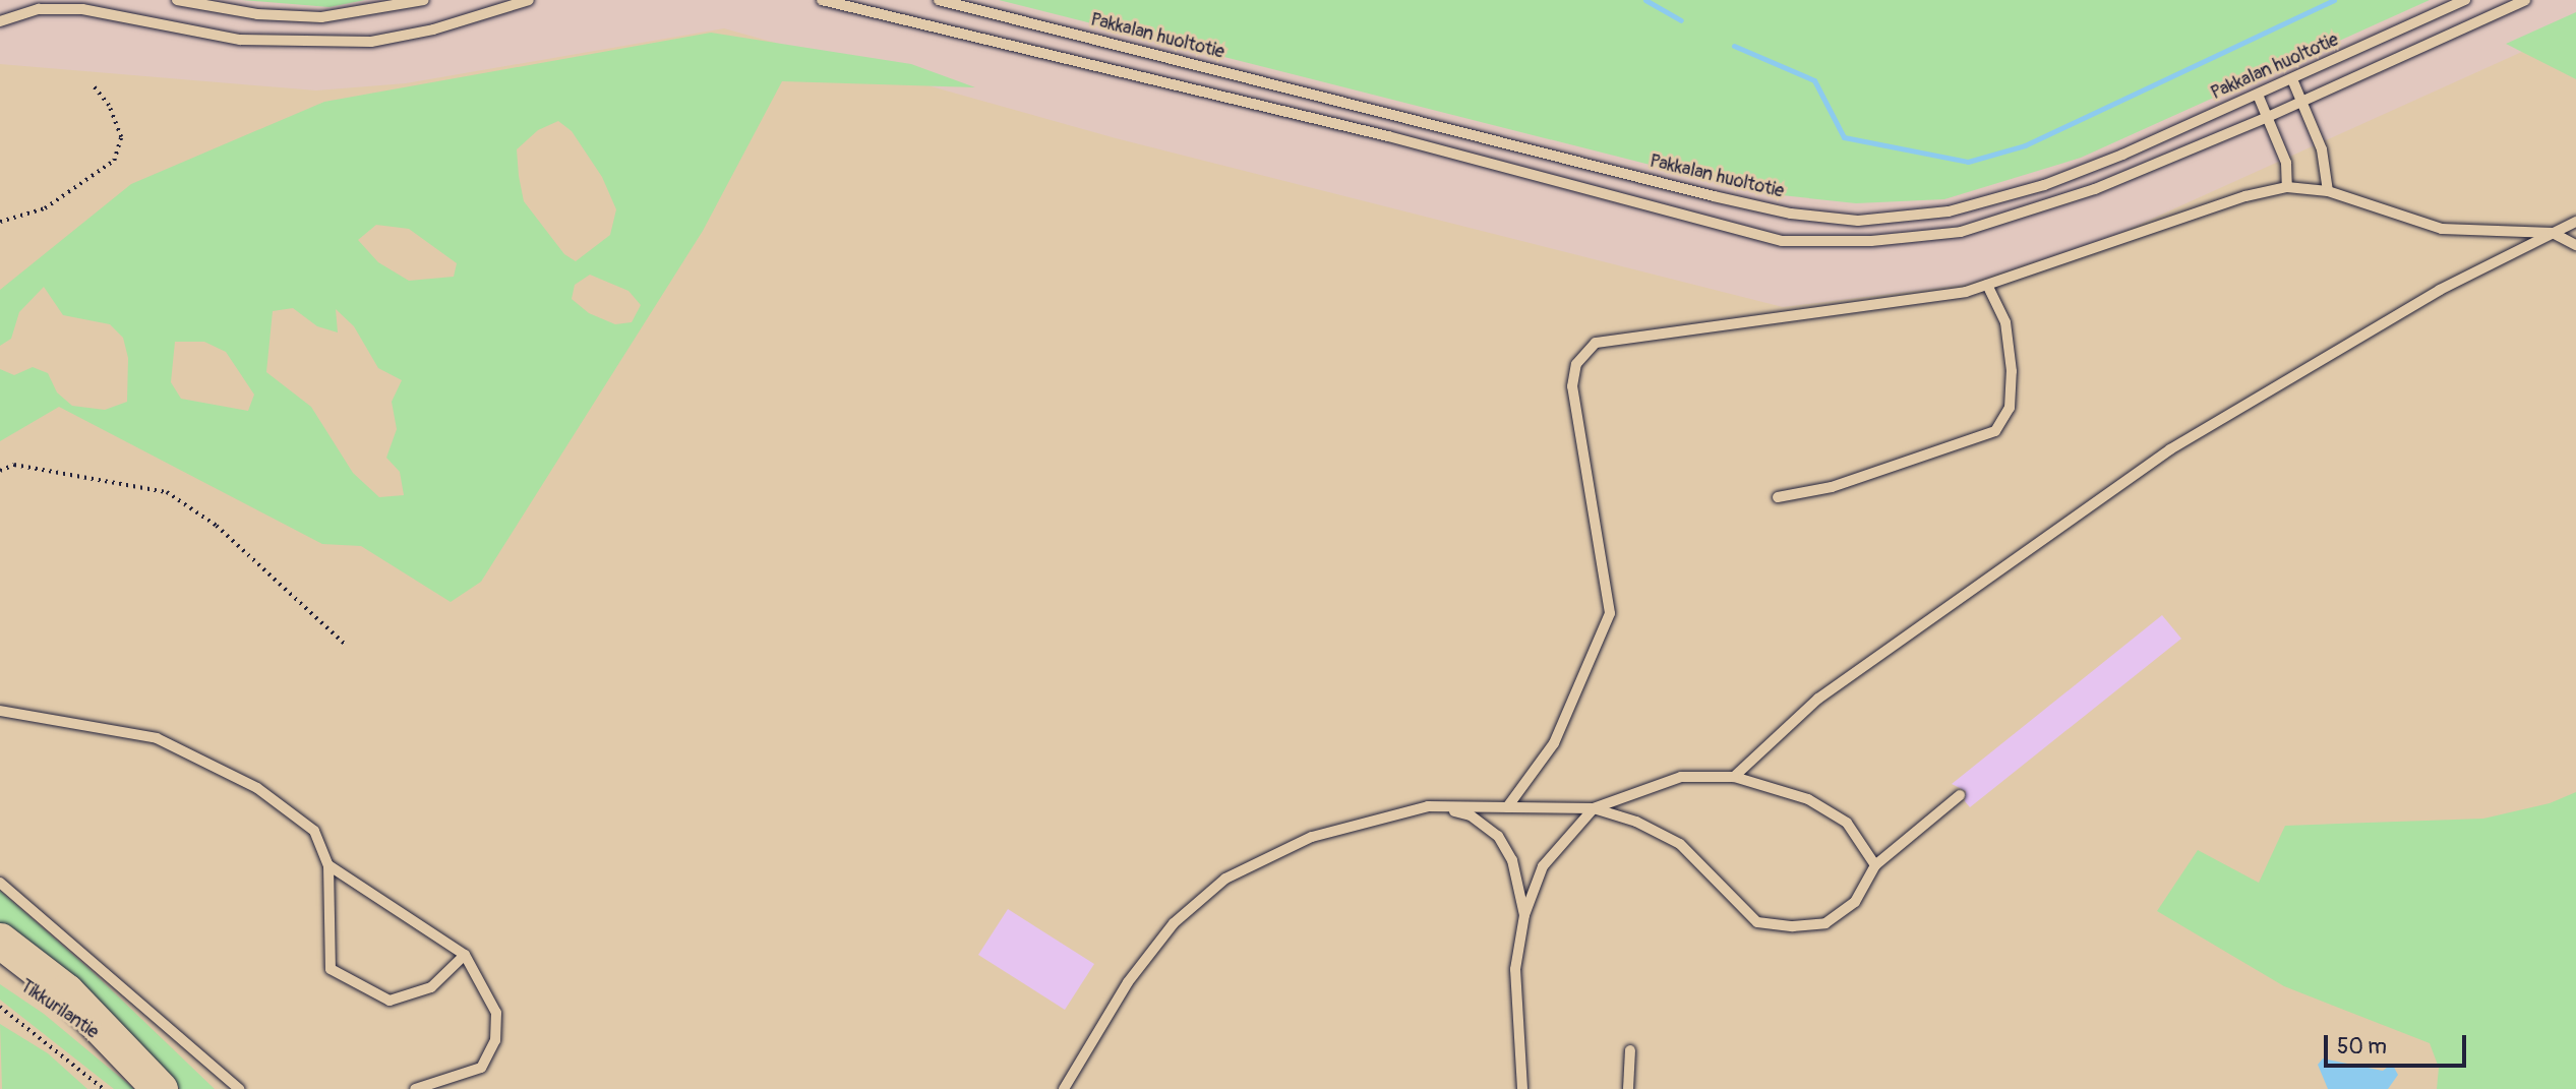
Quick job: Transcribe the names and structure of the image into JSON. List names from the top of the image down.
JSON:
{
  "streets": {
    "main road": ["Tikkurilantie"],
    "lane": ["Pakkalan huoltotie"]
  },
  "scale_bar": "50 m"
}
